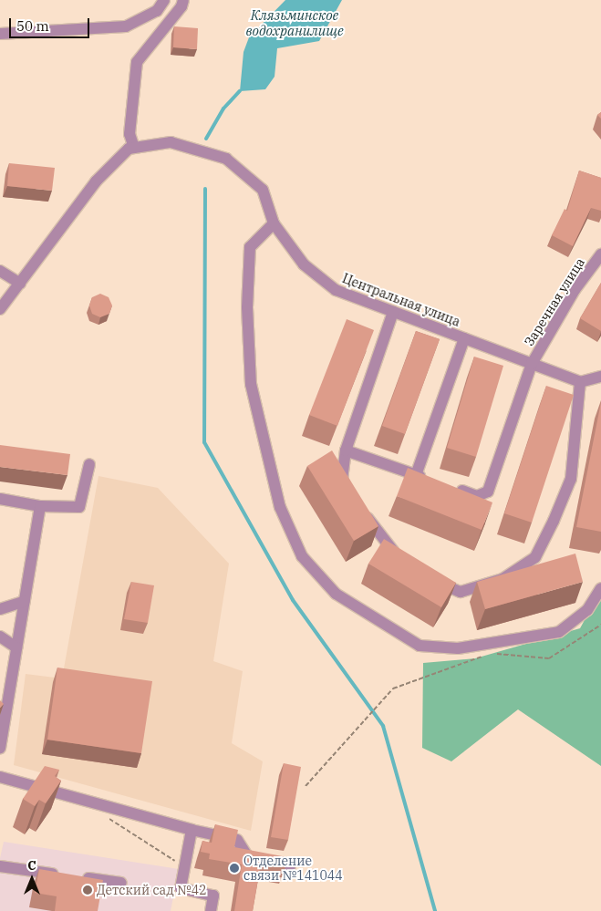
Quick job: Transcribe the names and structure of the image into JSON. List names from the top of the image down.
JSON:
{
  "streets": {
    "street": ["Центральная улица", "Заречная улица"]
  },
  "crossings": [
    ["Центральная улица", "Заречная улица"]
  ],
  "water": ["Клязьминское водохранилище"],
  "places": ["Отделение связи №141044", "Детский сад №42"],
  "scale_bar": "50 m",
  "north": "top"
}
